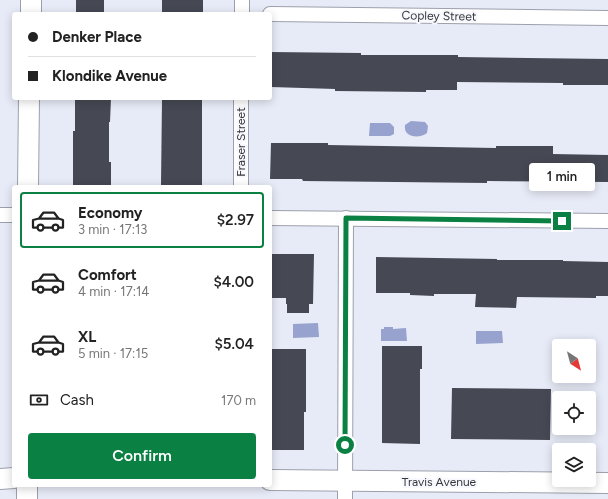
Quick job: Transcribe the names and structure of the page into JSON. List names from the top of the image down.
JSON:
{
  "streets": {
    "street": ["Copley Street", "Fraser Street", "Travis Avenue"]
  },
  "north": "bottom right",
  "page": {
    "banner": ["Denker Place", "Klondike Avenue"],
    "bubble": "1 min",
    "list": [
      {
        "name": "Economy",
        "note": "3 min · 17:13",
        "value": "$2.97"
      },
      {
        "name": "Comfort",
        "note": "4 min · 17:14",
        "value": "$4.00"
      },
      {
        "name": "XL",
        "note": "5 min · 17:15",
        "value": "$5.04"
      }
    ],
    "pay": ["Cash", "170 m"],
    "buttons": "Confirm"
  }
}
